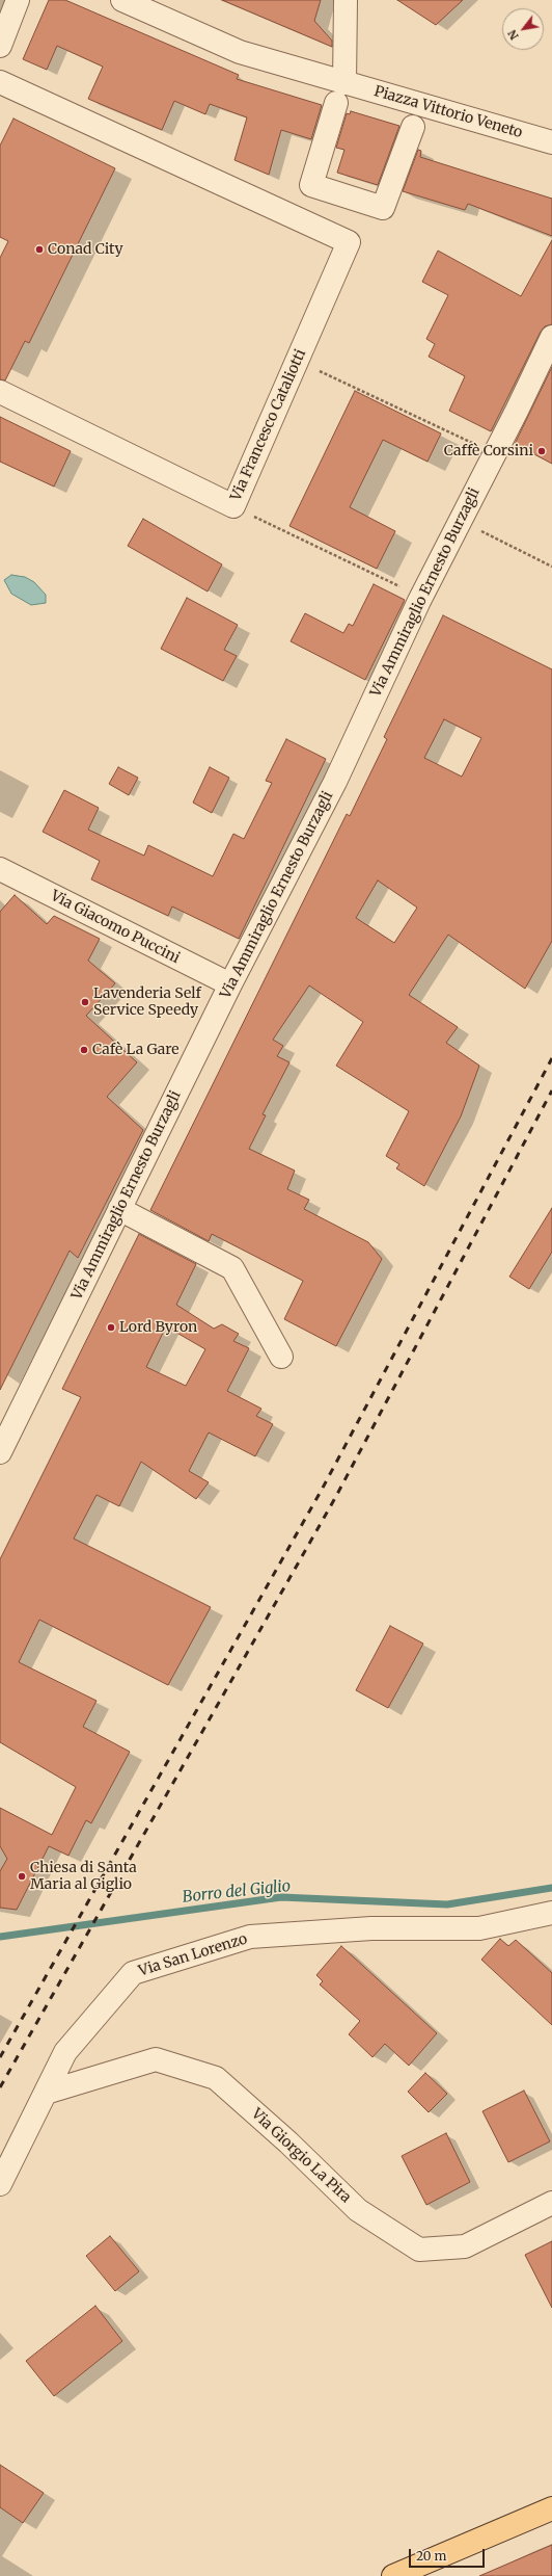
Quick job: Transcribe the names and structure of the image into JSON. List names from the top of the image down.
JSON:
{
  "streets": {
    "street": [
      "Piazza Vittorio Veneto",
      "Via Francesco Cataliotti",
      "Via Ammiraglio Ernesto Burzagli",
      "Via Giacomo Puccini",
      "Via San Lorenzo",
      "Via Giorgio La Pira"
    ]
  },
  "crossings": [
    ["Via Ammiraglio Ernesto Burzagli", "Via Giacomo Puccini"],
    ["Via San Lorenzo", "Via Giorgio La Pira"]
  ],
  "water": ["Borro del Giglio"],
  "places": [
    "Conad City",
    "Caffè Corsini",
    "Lavenderia Self Service Speedy",
    "Cafè La Gare",
    "Lord Byron",
    "Chiesa di Santa Maria al Giglio"
  ],
  "scale_bar": "20 m",
  "north": "bottom left"
}
